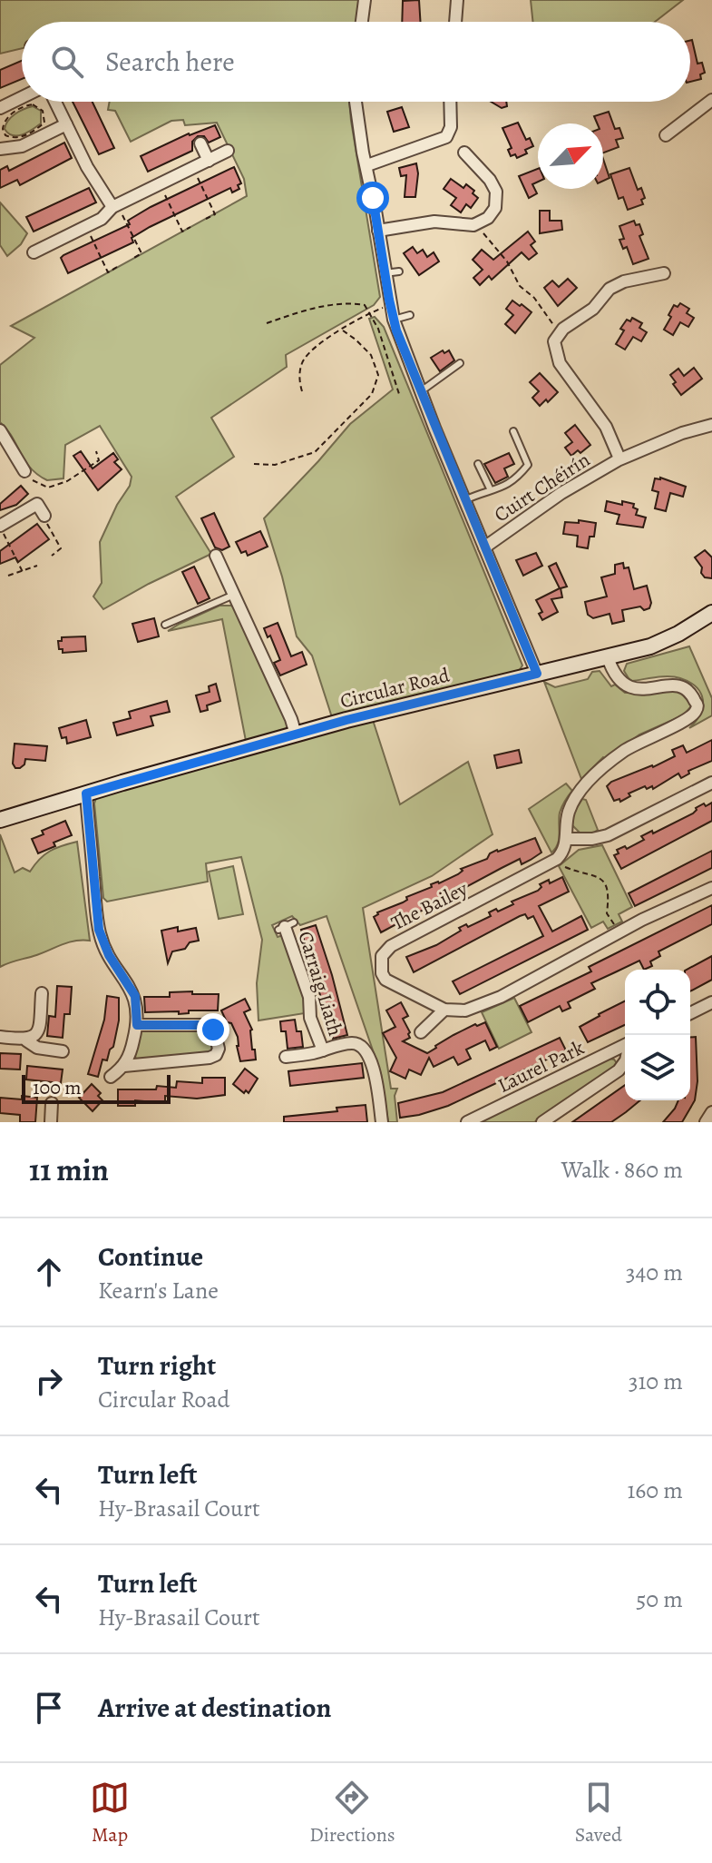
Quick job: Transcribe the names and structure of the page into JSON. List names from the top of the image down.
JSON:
{
  "streets": {
    "street": [
      "Cuirt Chéirín",
      "Circular Road",
      "The Bailey",
      "Carraig Liath",
      "Laurel Park"
    ]
  },
  "scale_bar": "100 m",
  "north": "top right",
  "page": {
    "search": "Search here",
    "scale": "100 m",
    "heading": ["11 min", "Walk · 860 m"],
    "list": [
      ["Continue", "Kearn's Lane", "340 m"],
      ["Turn right", "Circular Road", "310 m"],
      ["Turn left", "Hy-Brasail Court", "160 m"],
      ["Turn left", "Hy-Brasail Court", "50 m"],
      "Arrive at destination"
    ],
    "nav": ["Map", "Directions", "Saved"]
  }
}
